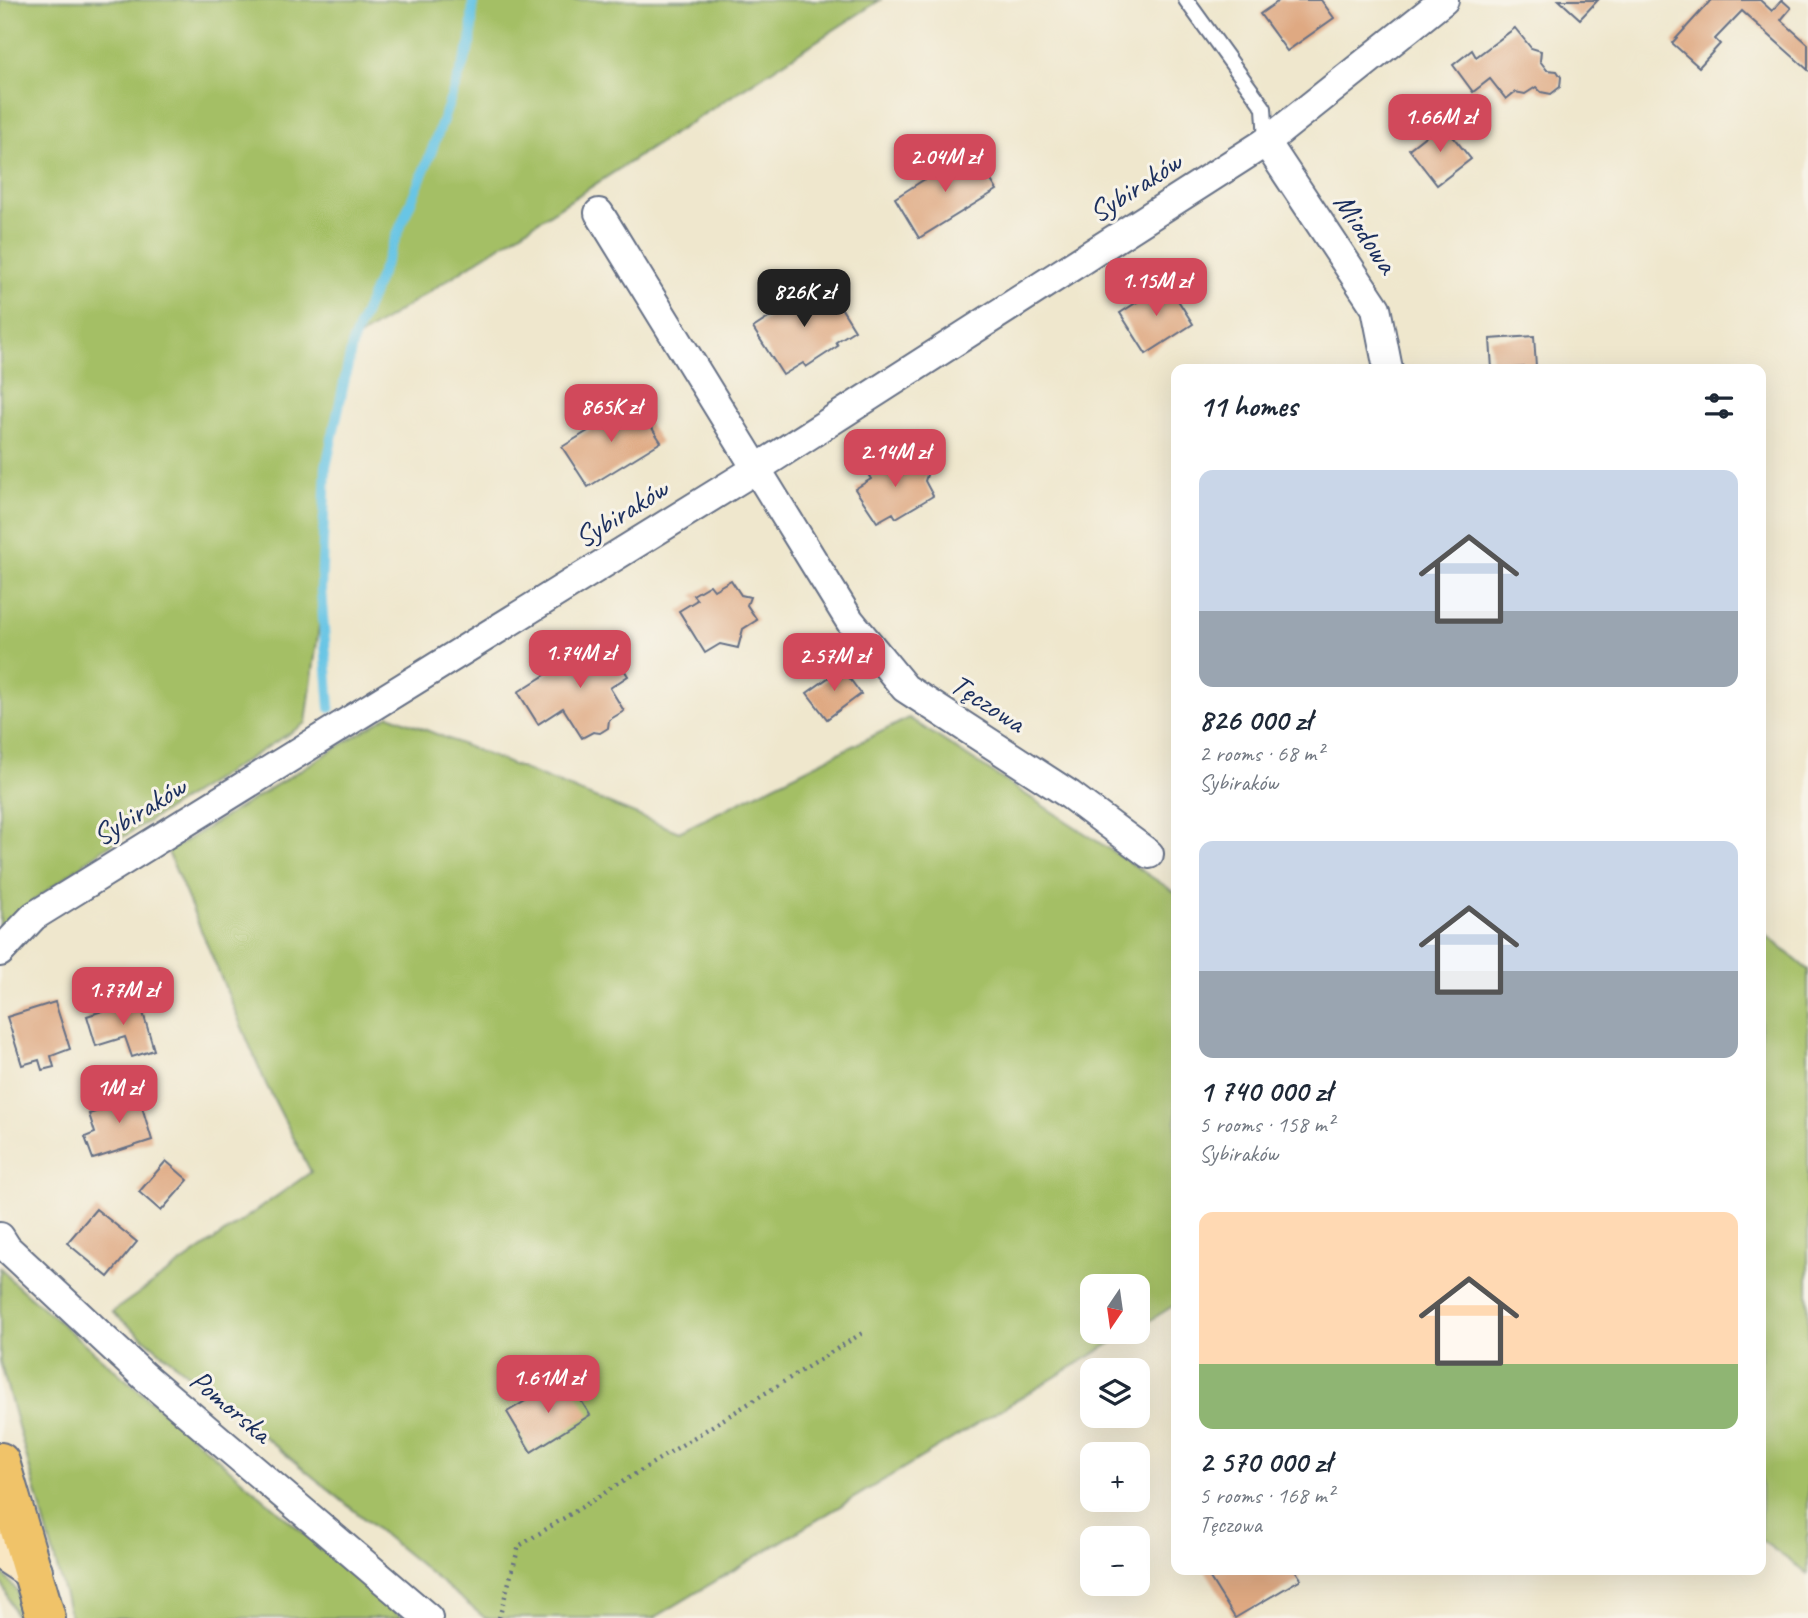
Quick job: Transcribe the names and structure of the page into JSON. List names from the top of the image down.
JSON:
{
  "streets": {
    "street": [
      "Sybiraków",
      "Miodowa",
      "Tęczowa",
      "Pomorska"
    ]
  },
  "crossings": [
    ["Sybiraków", "Miodowa"],
    ["Sybiraków", "Tęczowa"]
  ],
  "north": "bottom",
  "page": {
    "price": [
      "1.66M zł",
      "2.04M zł",
      "1.15M zł",
      "826K zł",
      "865K zł",
      "2.14M zł",
      "1.74M zł",
      "2.57M zł",
      "1.77M zł",
      "1M zł",
      "1.61M zł"
    ],
    "heading": "11 homes",
    "list": [
      {
        "name": "826 000 zł",
        "note": "2 rooms · 68 m² · Sybiraków"
      },
      {
        "name": "1 740 000 zł",
        "note": "5 rooms · 158 m² · Sybiraków"
      },
      {
        "name": "2 570 000 zł",
        "note": "5 rooms · 168 m² · Tęczowa"
      }
    ],
    "map_buttons": ["+", "−"]
  }
}
